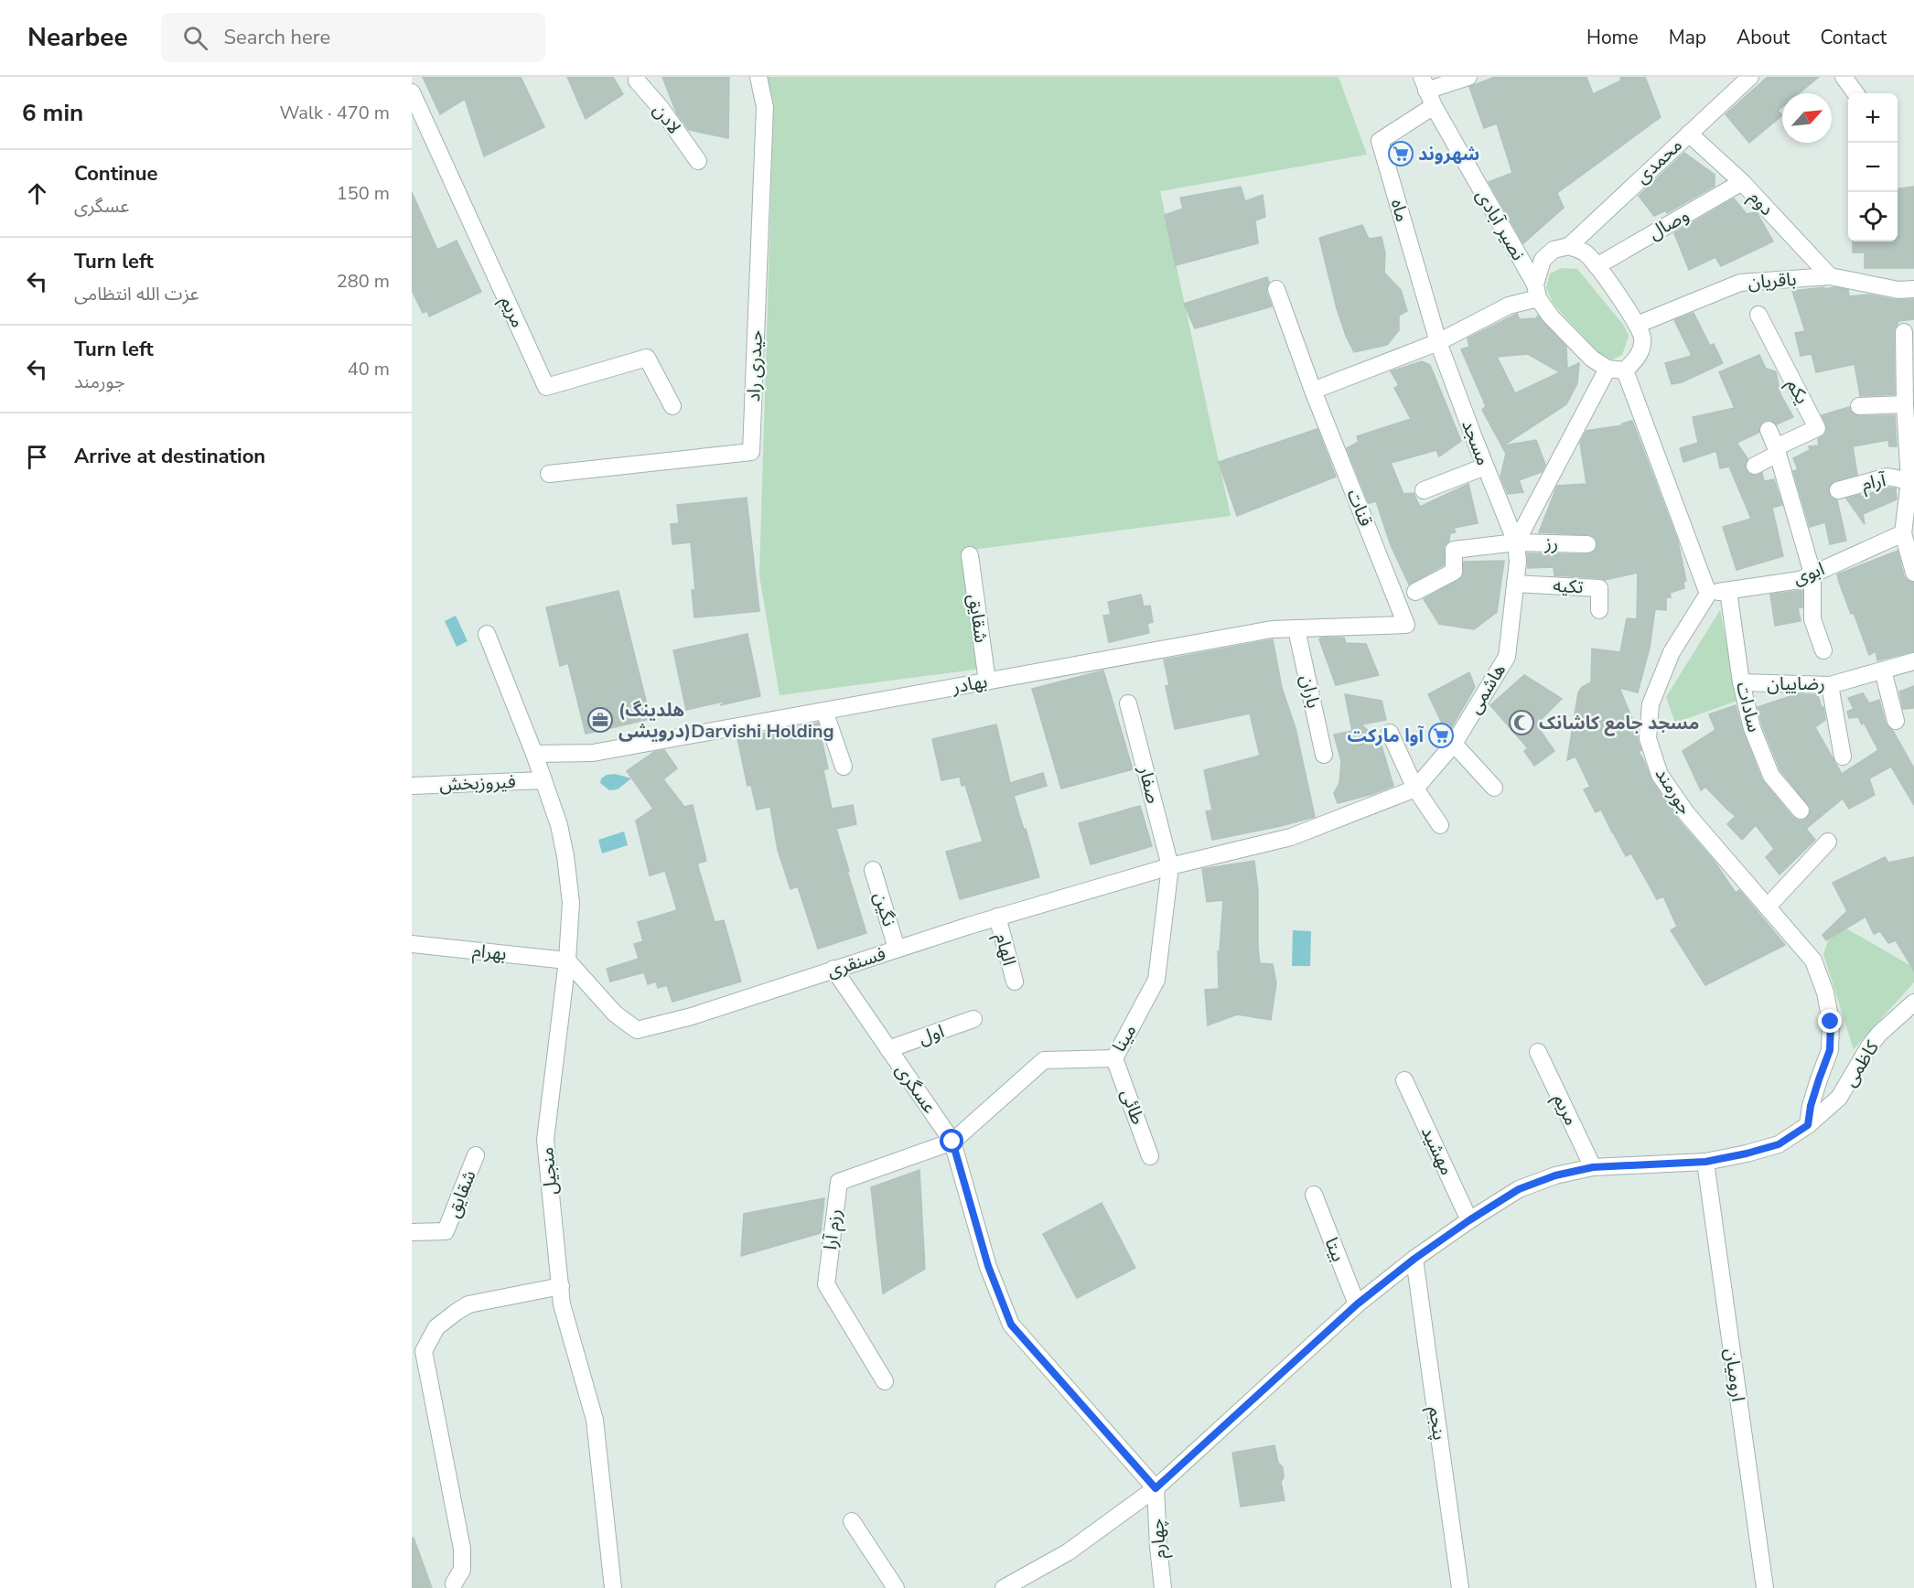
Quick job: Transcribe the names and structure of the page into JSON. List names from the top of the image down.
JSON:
{
  "streets": {
    "street": [
      "لادن",
      "محمدی",
      "دوم",
      "ماه",
      "وصال",
      "نصیر آبادی",
      "باقریان",
      "مریم",
      "حیدری راد",
      "یکم",
      "مسجد",
      "آرام",
      "قنات",
      "رز",
      "ابوی",
      "تکیه",
      "شقایق",
      "رضاییان",
      "بهادر",
      "هاشمی",
      "باران",
      "سادات",
      "فیروزبخش",
      "صفار",
      "جورمند",
      "نگین",
      "الهام",
      "بهرام",
      "فسنقری",
      "اول",
      "مینا",
      "کاظمی",
      "عسگری",
      "طائی",
      "مهشید",
      "منجیل",
      "رزم آرا",
      "بیتا",
      "ارومیان",
      "پنجم",
      "چهارم"
    ]
  },
  "crossings": [
    ["محمدی", "دوم"],
    ["محمدی", "نصیر آبادی"],
    ["دوم", "وصال"],
    ["دوم", "باقریان"],
    ["ماه", "نصیر آبادی"],
    ["ماه", "مسجد"],
    ["نصیر آبادی", "هاشمی"],
    ["مریم", "کاظمی"],
    ["مسجد", "رز"],
    ["مسجد", "هاشمی"],
    ["قنات", "بهادر"],
    ["رز", "هاشمی"],
    ["ابوی", "سادات"],
    ["ابوی", "جورمند"],
    ["تکیه", "هاشمی"],
    ["شقایق", "بهادر"],
    ["رضاییان", "سادات"],
    ["بهادر", "باران"],
    ["بهادر", "منجیل"],
    ["هاشمی", "صفار"],
    ["هاشمی", "فسنقری"],
    ["هاشمی", "مینا"],
    ["فیروزبخش", "منجیل"],
    ["صفار", "فسنقری"],
    ["صفار", "مینا"],
    ["جورمند", "کاظمی"],
    ["نگین", "فسنقری"],
    ["الهام", "فسنقری"],
    ["بهرام", "فسنقری"],
    ["بهرام", "منجیل"],
    ["فسنقری", "مینا"],
    ["فسنقری", "عسگری"],
    ["فسنقری", "منجیل"],
    ["اول", "عسگری"],
    ["مینا", "عسگری"],
    ["مینا", "طائی"],
    ["مینا", "رزم آرا"],
    ["کاظمی", "عسگری"],
    ["کاظمی", "مهشید"],
    ["کاظمی", "بیتا"],
    ["کاظمی", "ارومیان"],
    ["کاظمی", "پنجم"],
    ["کاظمی", "چهارم"],
    ["عسگری", "رزم آرا"],
    ["عسگری", "چهارم"]
  ],
  "places": {
    "supermarket": ["شهروند", "آوا مارکت"],
    "office": ["(هلدینگ درویشی)Darvishi Holding"],
    "mosque": ["مسجد جامع کاشانک"]
  },
  "north": "top right",
  "page": {
    "header": "Nearbee",
    "search": "Search here",
    "nav": [
      "Home",
      "Map",
      "About",
      "Contact"
    ],
    "heading": ["6 min", "Walk · 470 m"],
    "map_buttons": ["+", "−"],
    "list": [
      ["Continue", "عسگری", "150 m"],
      ["Turn left", "عزت الله انتظامی", "280 m"],
      ["Turn left", "جورمند", "40 m"],
      "Arrive at destination"
    ]
  }
}
